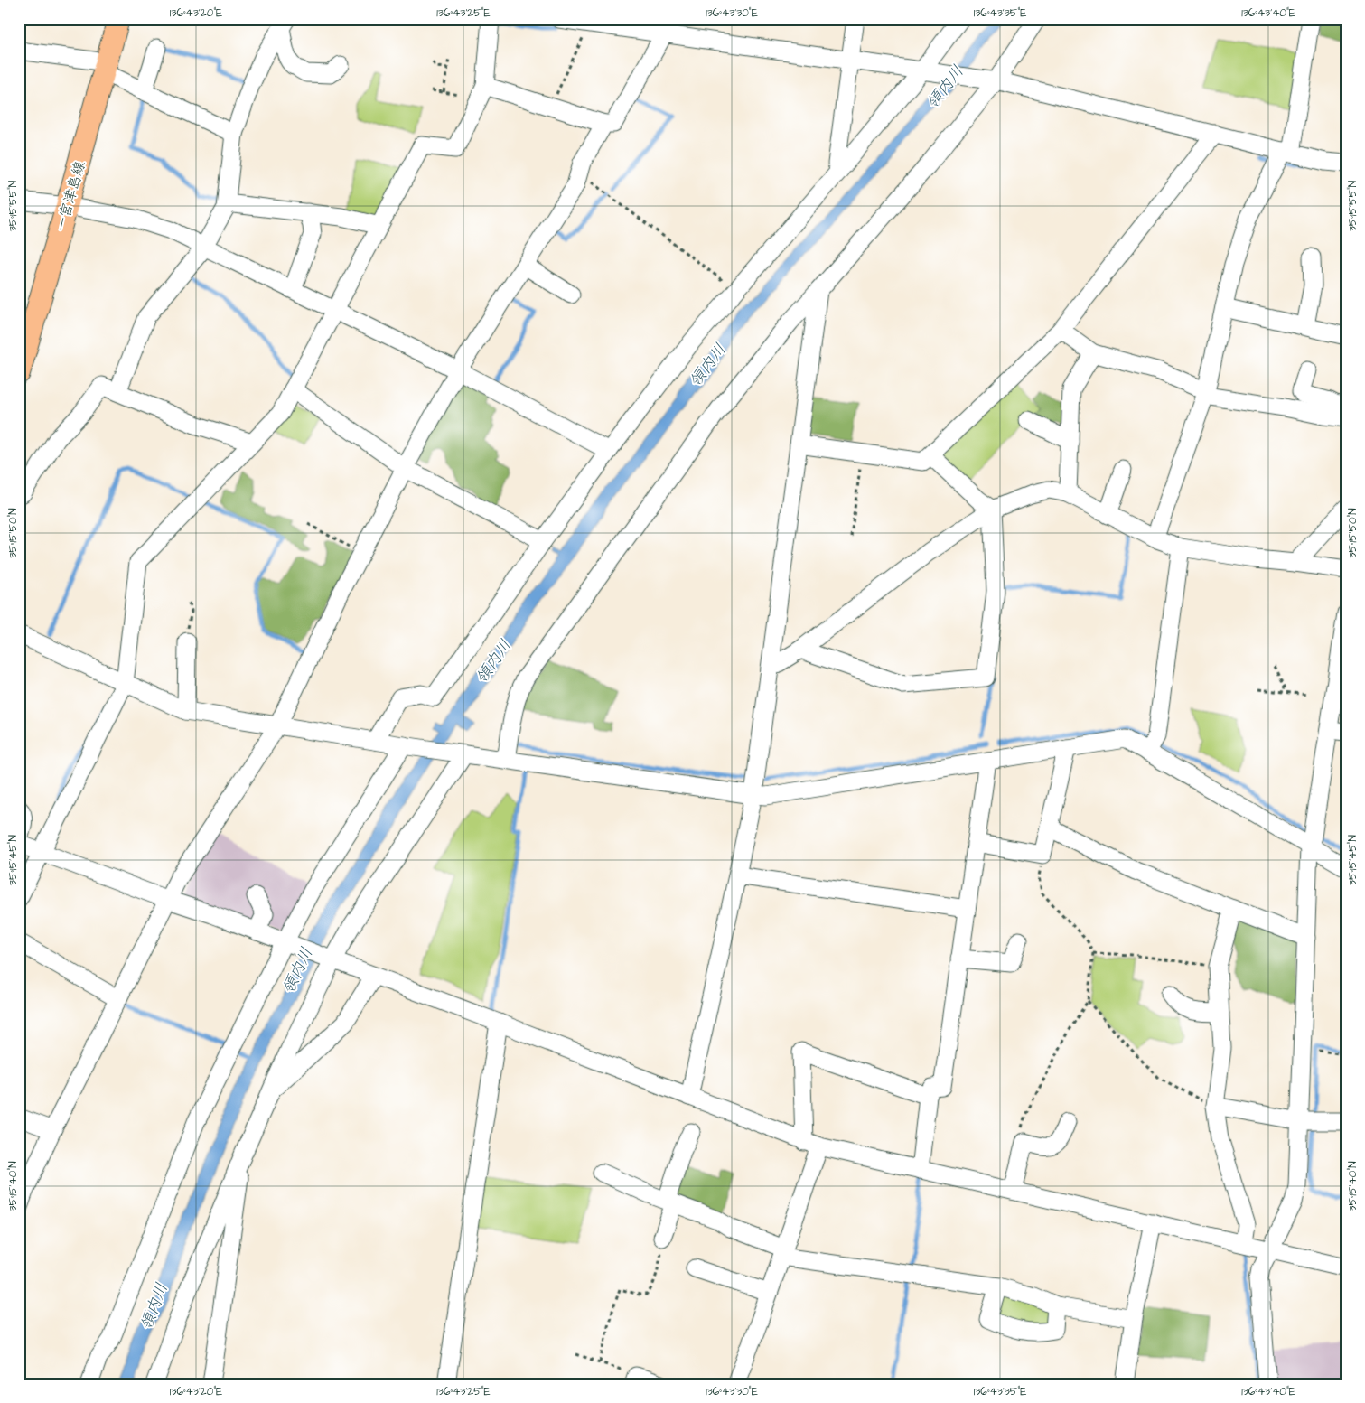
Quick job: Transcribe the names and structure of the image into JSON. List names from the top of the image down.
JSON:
{
  "streets": {
    "main road": ["一宮津島線"]
  },
  "water": ["領内川"],
  "coordinates": [
    "136°43'20\"E",
    "136°43'25\"E",
    "136°43'30\"E",
    "136°43'35\"E",
    "136°43'40\"E",
    "35°15'55\"N",
    "35°15'50\"N",
    "35°15'45\"N",
    "35°15'40\"N"
  ]
}
